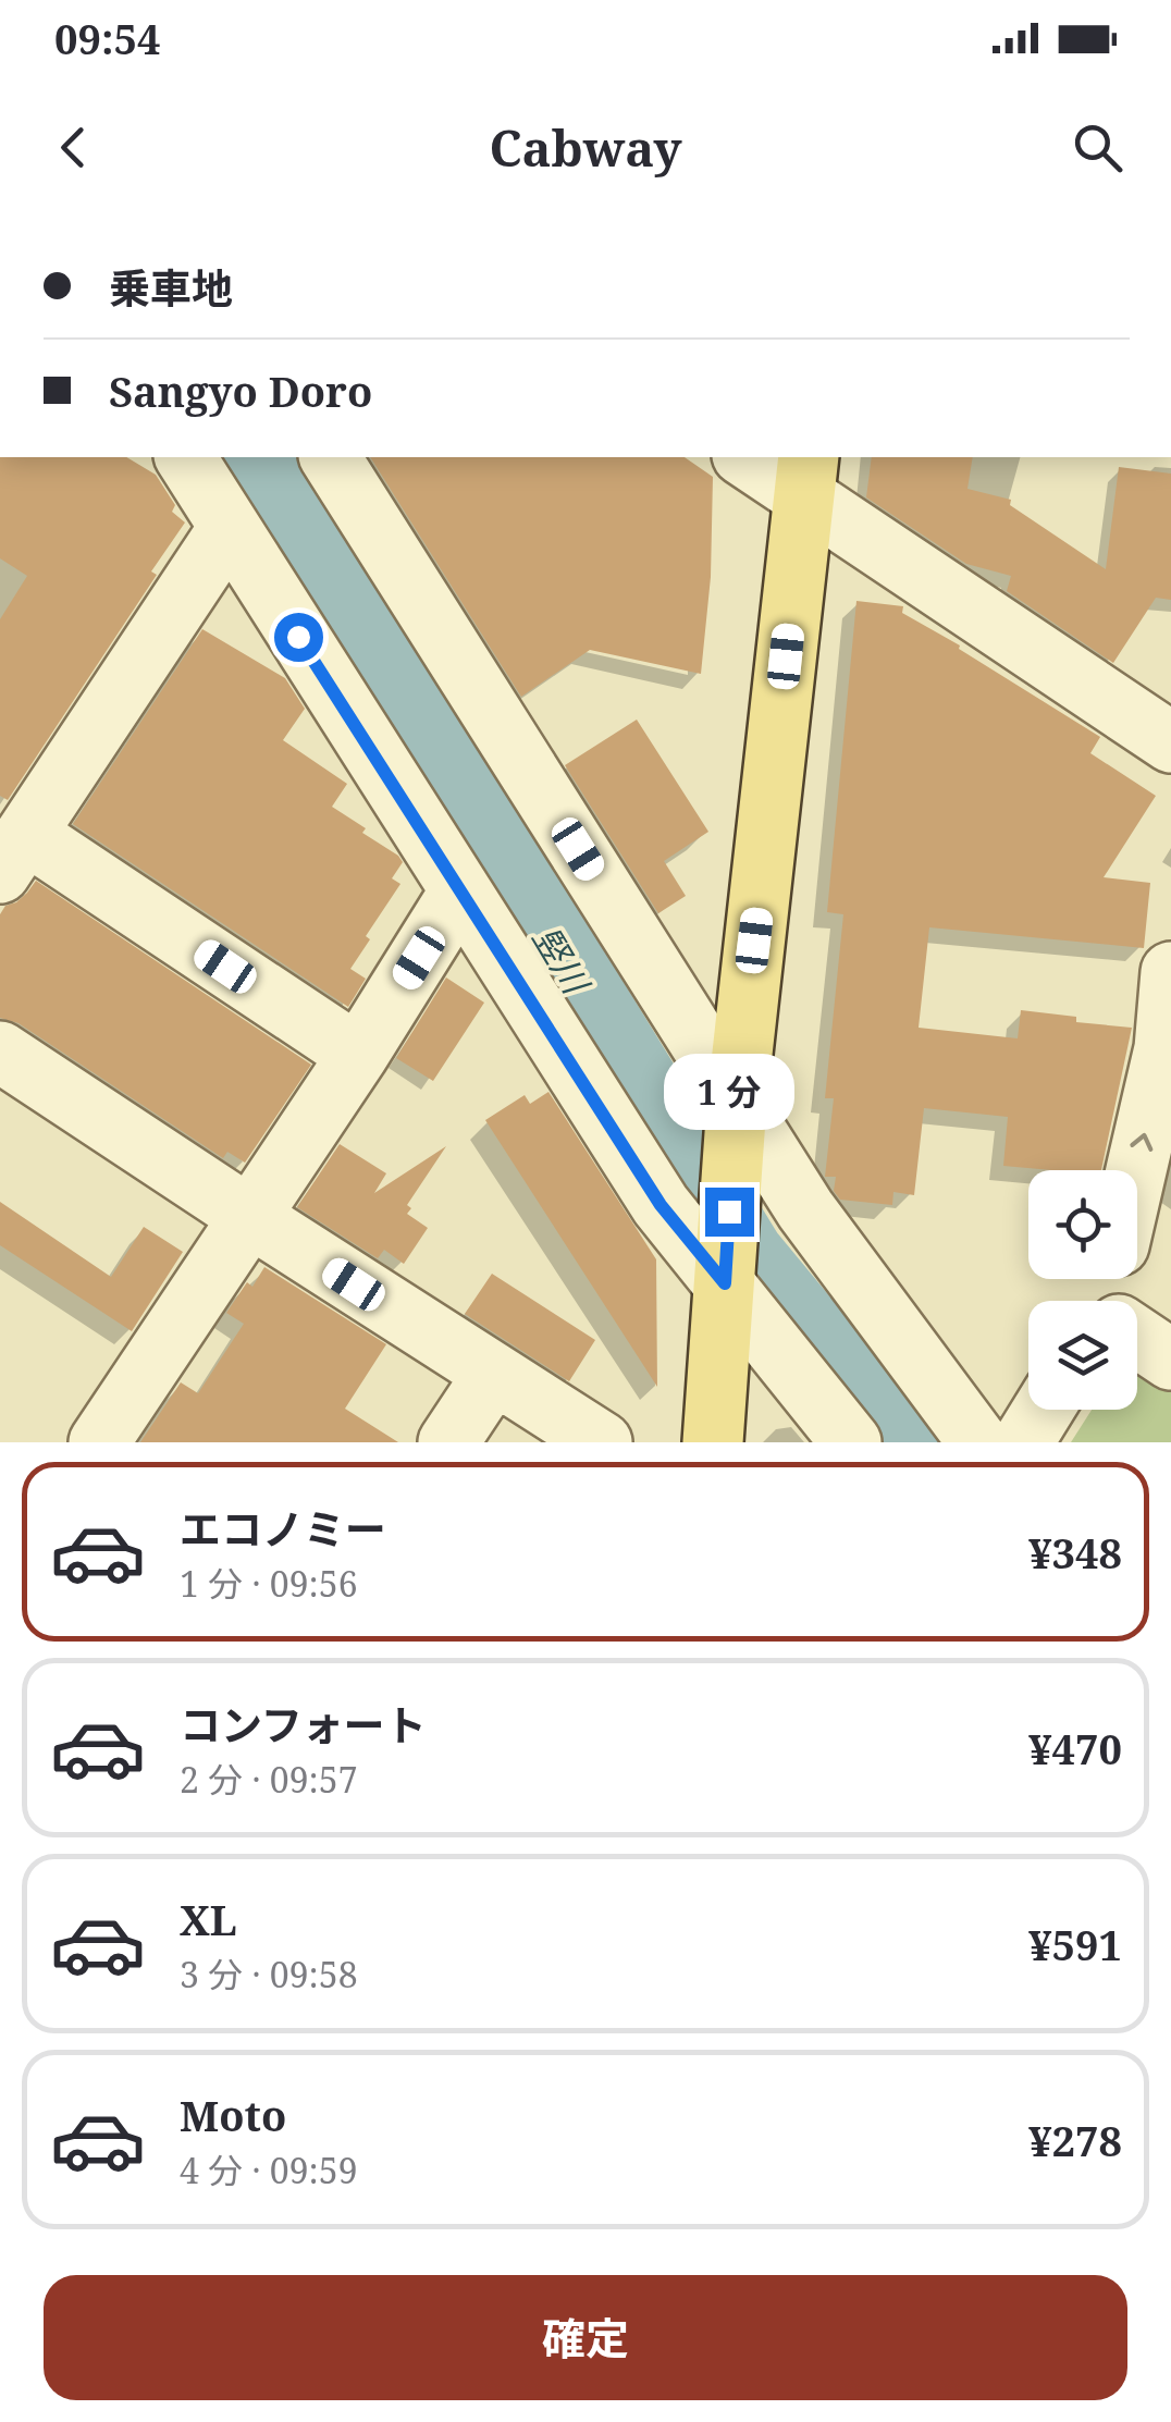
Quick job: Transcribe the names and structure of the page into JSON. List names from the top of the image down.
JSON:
{
  "water": ["竪川"],
  "page": {
    "status": "09:54",
    "header": "Cabway",
    "banner": ["乗車地", "Sangyo Doro"],
    "bubble": "1 分",
    "list": [
      {
        "name": "エコノミー",
        "note": "1 分 · 09:56",
        "value": "¥348"
      },
      {
        "name": "コンフォート",
        "note": "2 分 · 09:57",
        "value": "¥470"
      },
      {
        "name": "XL",
        "note": "3 分 · 09:58",
        "value": "¥591"
      },
      {
        "name": "Moto",
        "note": "4 分 · 09:59",
        "value": "¥278"
      }
    ],
    "buttons": "確定"
  }
}
